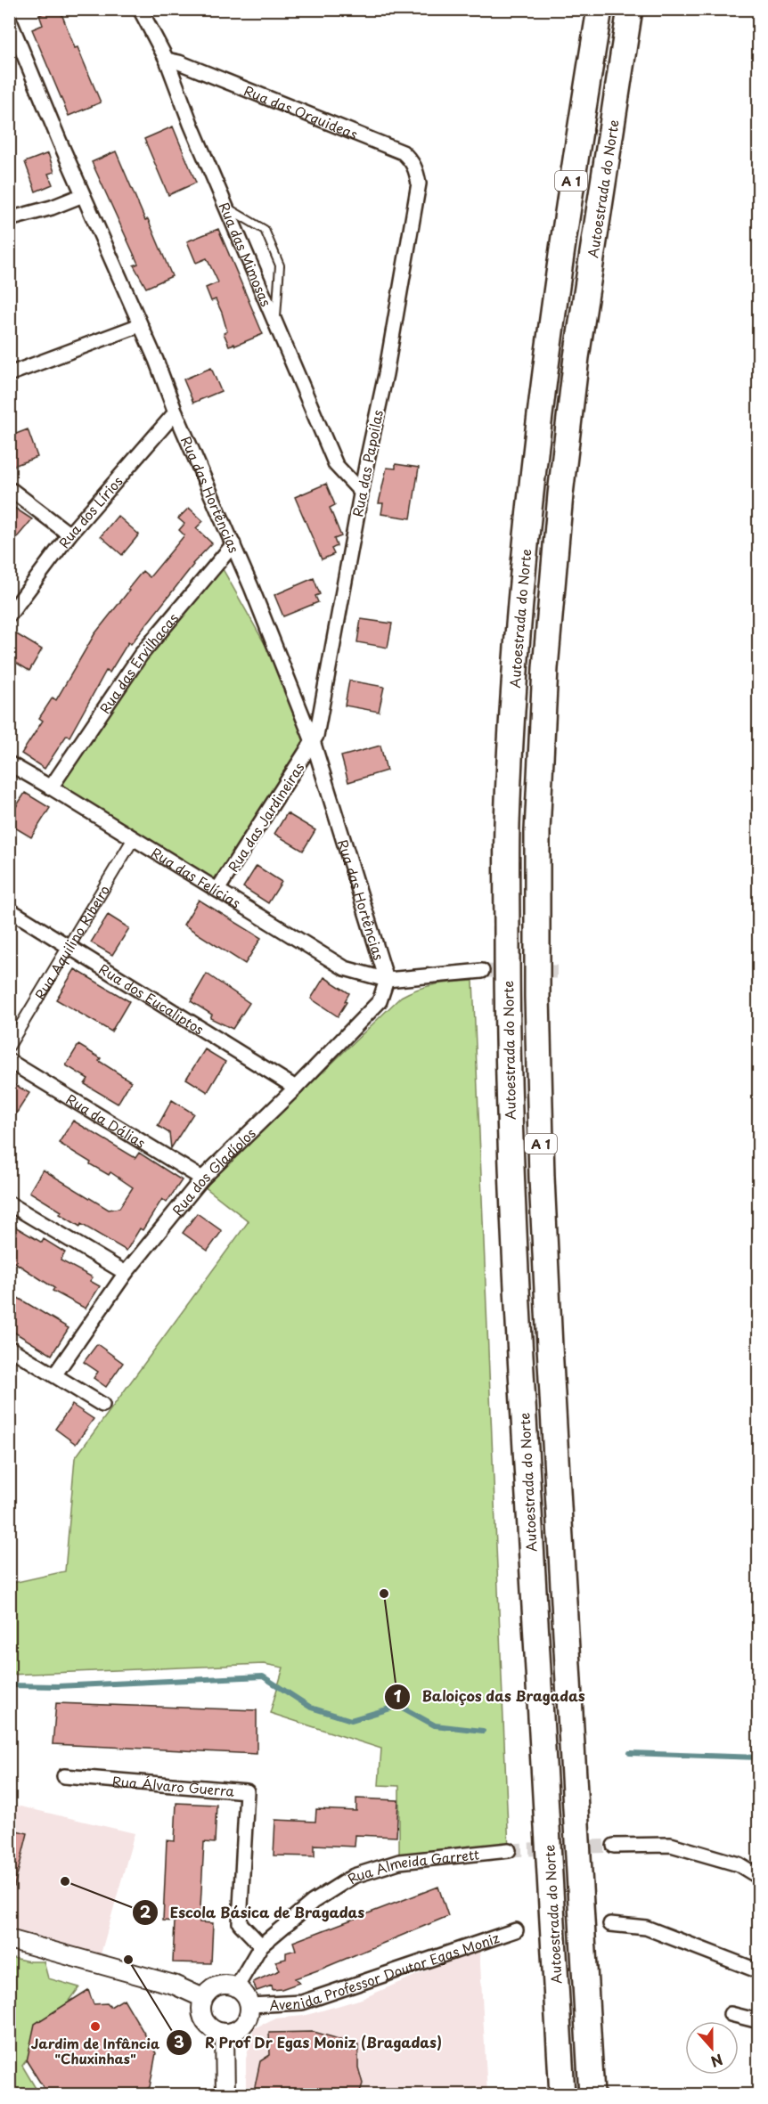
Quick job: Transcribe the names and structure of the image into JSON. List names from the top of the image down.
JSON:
{
  "streets": {
    "highway": ["A 1", "Autoestrada do Norte"],
    "street": [
      "Rua das Orquideas",
      "Rua das Mimosas",
      "Rua das Papoilas",
      "Rua das Hortências",
      "Rua dos Lírios",
      "Rua das Ervilhacas",
      "Rua das Jardineiras",
      "Rua das Felícias",
      "Rua Aquilino Ribeiro",
      "Rua dos Eucaliptos",
      "Rua da Dálias",
      "Rua dos Gladíolos",
      "Rua Álvaro Guerra",
      "Rua Almeida Garrett",
      "Avenida Professor Doutor Egas Moniz"
    ]
  },
  "crossings": [
    ["Rua das Orquideas", "Rua das Mimosas"],
    ["Rua das Orquideas", "Rua das Papoilas"],
    ["Rua das Mimosas", "Rua das Papoilas"],
    ["Rua das Papoilas", "Rua das Hortências"],
    ["Rua das Papoilas", "Rua das Jardineiras"],
    ["Rua das Hortências", "Rua dos Lírios"],
    ["Rua das Hortências", "Rua das Ervilhacas"],
    ["Rua das Hortências", "Rua das Jardineiras"],
    ["Rua das Hortências", "Rua das Felícias"],
    ["Rua das Hortências", "Rua dos Gladíolos"],
    ["Rua das Ervilhacas", "Rua das Felícias"],
    ["Rua das Jardineiras", "Rua das Felícias"],
    ["Rua das Felícias", "Rua Aquilino Ribeiro"],
    ["Rua das Felícias", "Rua dos Gladíolos"],
    ["Rua Aquilino Ribeiro", "Rua dos Eucaliptos"],
    ["Rua dos Eucaliptos", "Rua dos Gladíolos"],
    ["Rua da Dálias", "Rua dos Gladíolos"],
    ["Rua Álvaro Guerra", "Rua Almeida Garrett"],
    ["Rua Almeida Garrett", "Avenida Professor Doutor Egas Moniz"]
  ],
  "places": [
    "Baloiços das Bragadas",
    "Escola Básica de Bragadas",
    "R Prof Dr Egas Moniz (Bragadas)",
    "Jardim de Infância \"Chuxinhas\""
  ],
  "north": "bottom"
}
